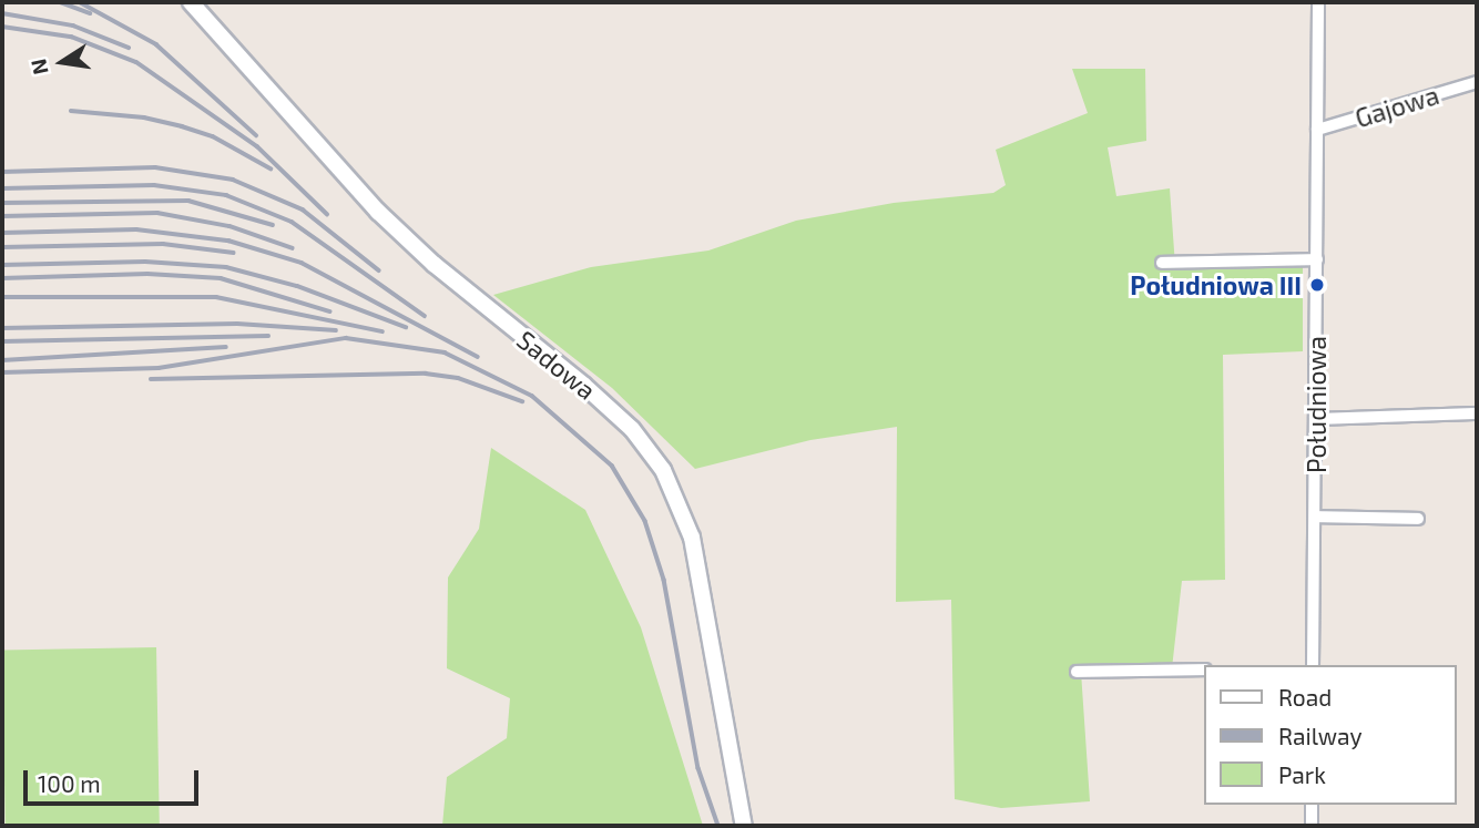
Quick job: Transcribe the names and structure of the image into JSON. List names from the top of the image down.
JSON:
{
  "streets": {
    "street": ["Gajowa", "Sadowa", "Południowa"]
  },
  "crossings": [
    ["Gajowa", "Południowa"]
  ],
  "places": ["Południowa III"],
  "legend": ["Road", "Railway", "Park"],
  "scale_bar": "100 m",
  "north": "left"
}
